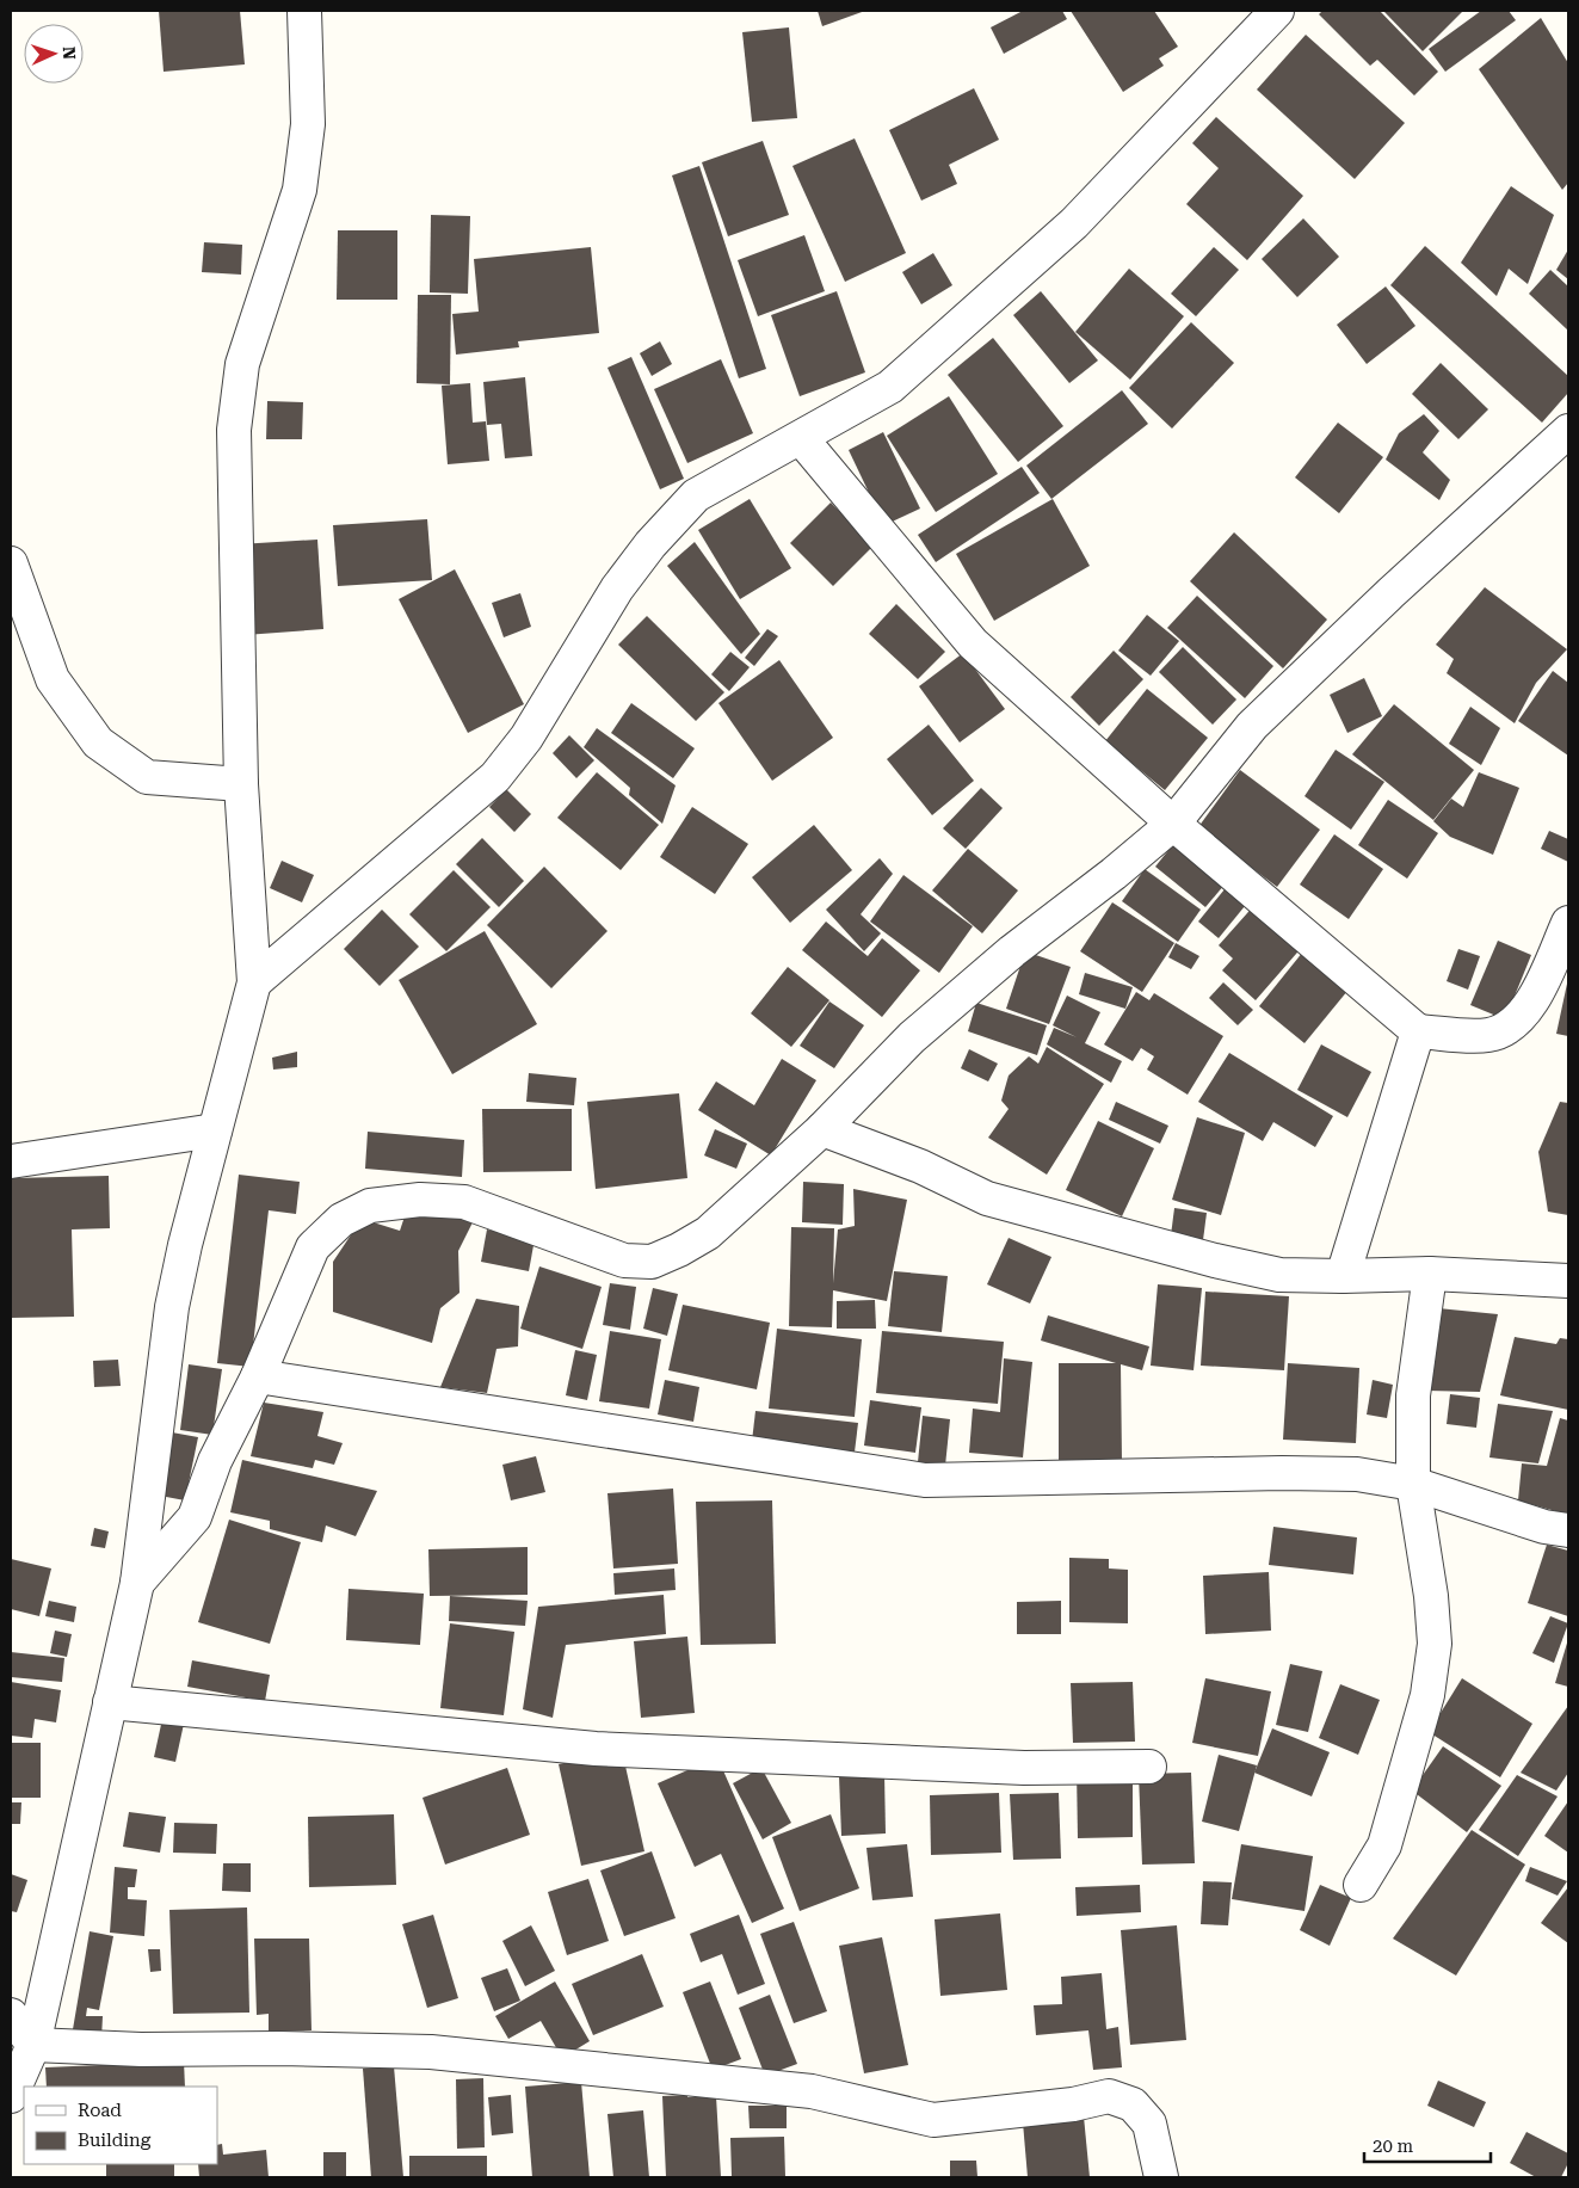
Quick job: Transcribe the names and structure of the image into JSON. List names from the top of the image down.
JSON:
{
  "legend": ["Road", "Building"],
  "scale_bar": "20 m",
  "north": "right"
}
